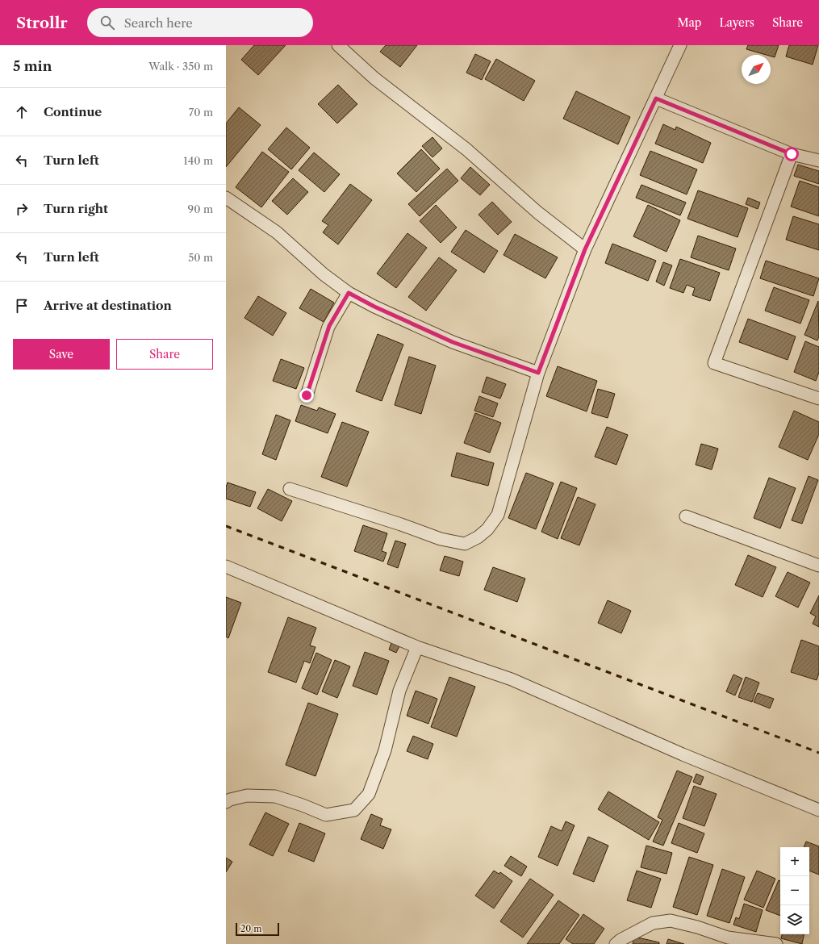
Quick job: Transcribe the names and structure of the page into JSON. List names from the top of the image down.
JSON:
{
  "scale_bar": "20 m",
  "north": "top right",
  "page": {
    "header": "Strollr",
    "search": "Search here",
    "nav": ["Map", "Layers", "Share"],
    "heading": ["5 min", "Walk · 350 m"],
    "list": [
      ["Continue", "70 m"],
      ["Turn left", "140 m"],
      ["Turn right", "90 m"],
      ["Turn left", "50 m"],
      "Arrive at destination"
    ],
    "buttons": ["Save", "Share"],
    "map_buttons": ["+", "−"],
    "scale": "20 m"
  }
}
